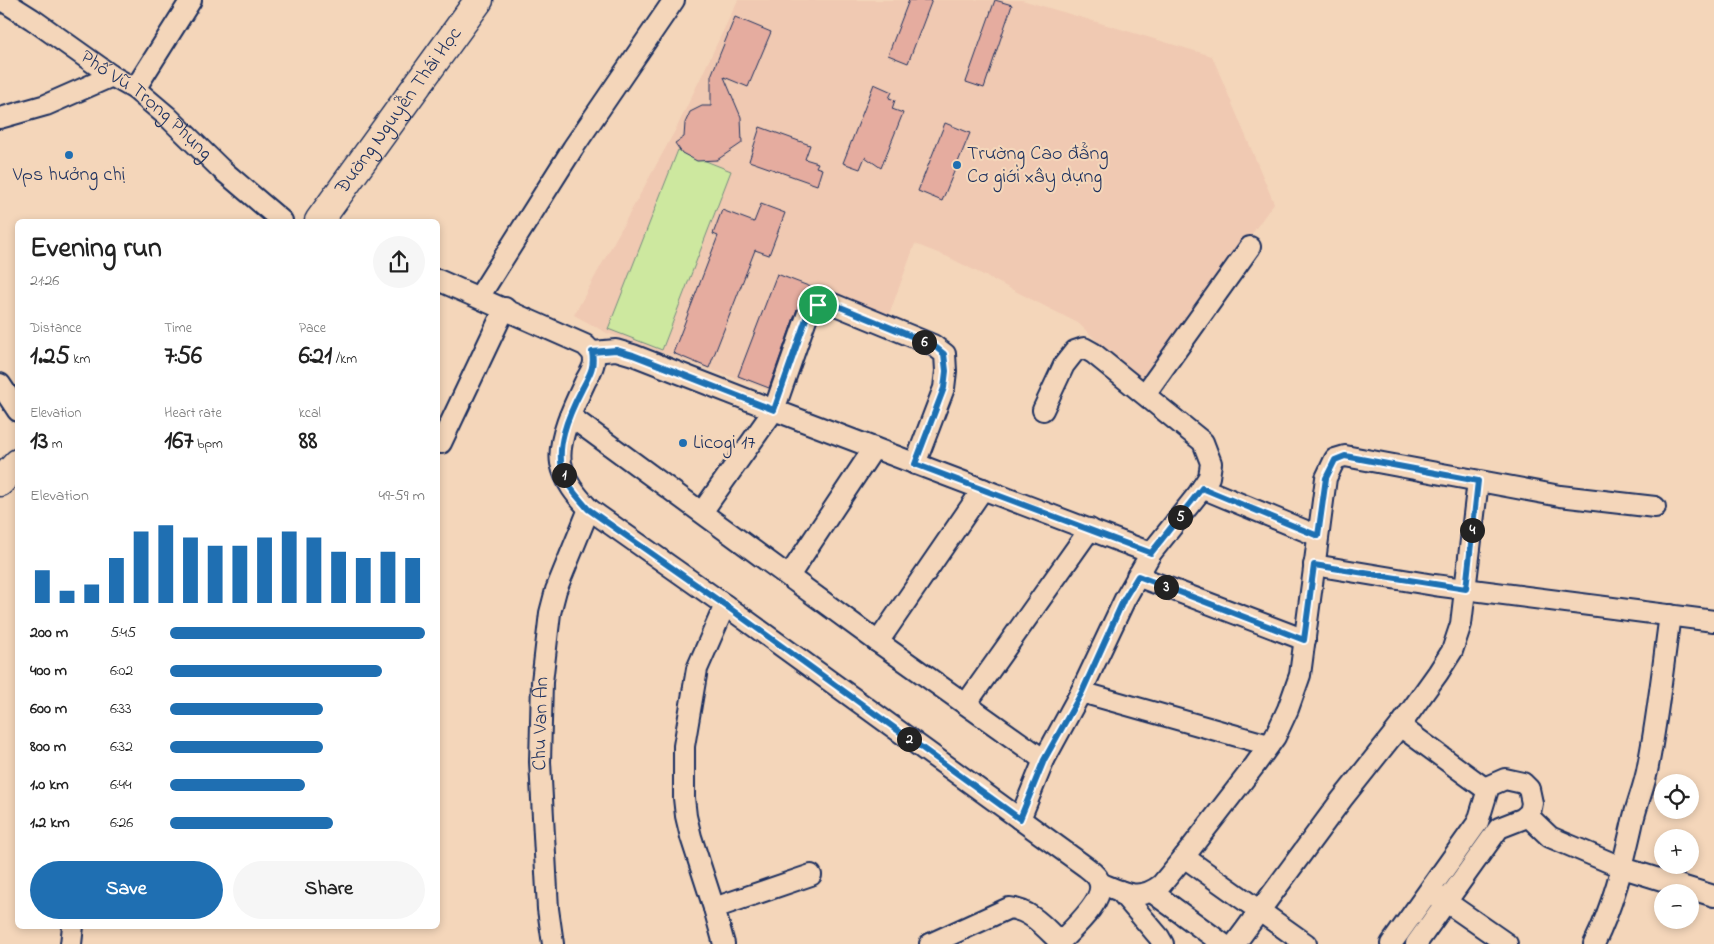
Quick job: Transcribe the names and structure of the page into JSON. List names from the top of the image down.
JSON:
{
  "streets": {
    "highway": ["Đường Nguyễn Thái Học"],
    "street": ["Phố Vũ Trọng Phụng", "Chu Van An"]
  },
  "places": ["Vps hưởng chị", "Trường Cao đẳng Cơ giới xây dựng", "Licogi 17"],
  "page": {
    "heading": ["Evening run", "21:26"],
    "stats": [
      ["Distance", "1.25 km"],
      ["Time", "7:56"],
      ["Pace", "6:21 /km"],
      ["Elevation", "13 m"],
      ["Heart rate", "167 bpm"],
      ["kcal", "88"]
    ],
    "pins": [
      "6",
      "1",
      "5",
      "4",
      "3",
      "2"
    ],
    "chart": ["Elevation", "49–59 m"],
    "list": [
      {
        "name": "200 m",
        "note": "5:45"
      },
      {
        "name": "400 m",
        "note": "6:02"
      },
      {
        "name": "600 m",
        "note": "6:33"
      },
      {
        "name": "800 m",
        "note": "6:32"
      },
      {
        "name": "1.0 km",
        "note": "6:44"
      },
      {
        "name": "1.2 km",
        "note": "6:26"
      }
    ],
    "map_buttons": ["+", "−"],
    "buttons": ["Save", "Share"]
  }
}
